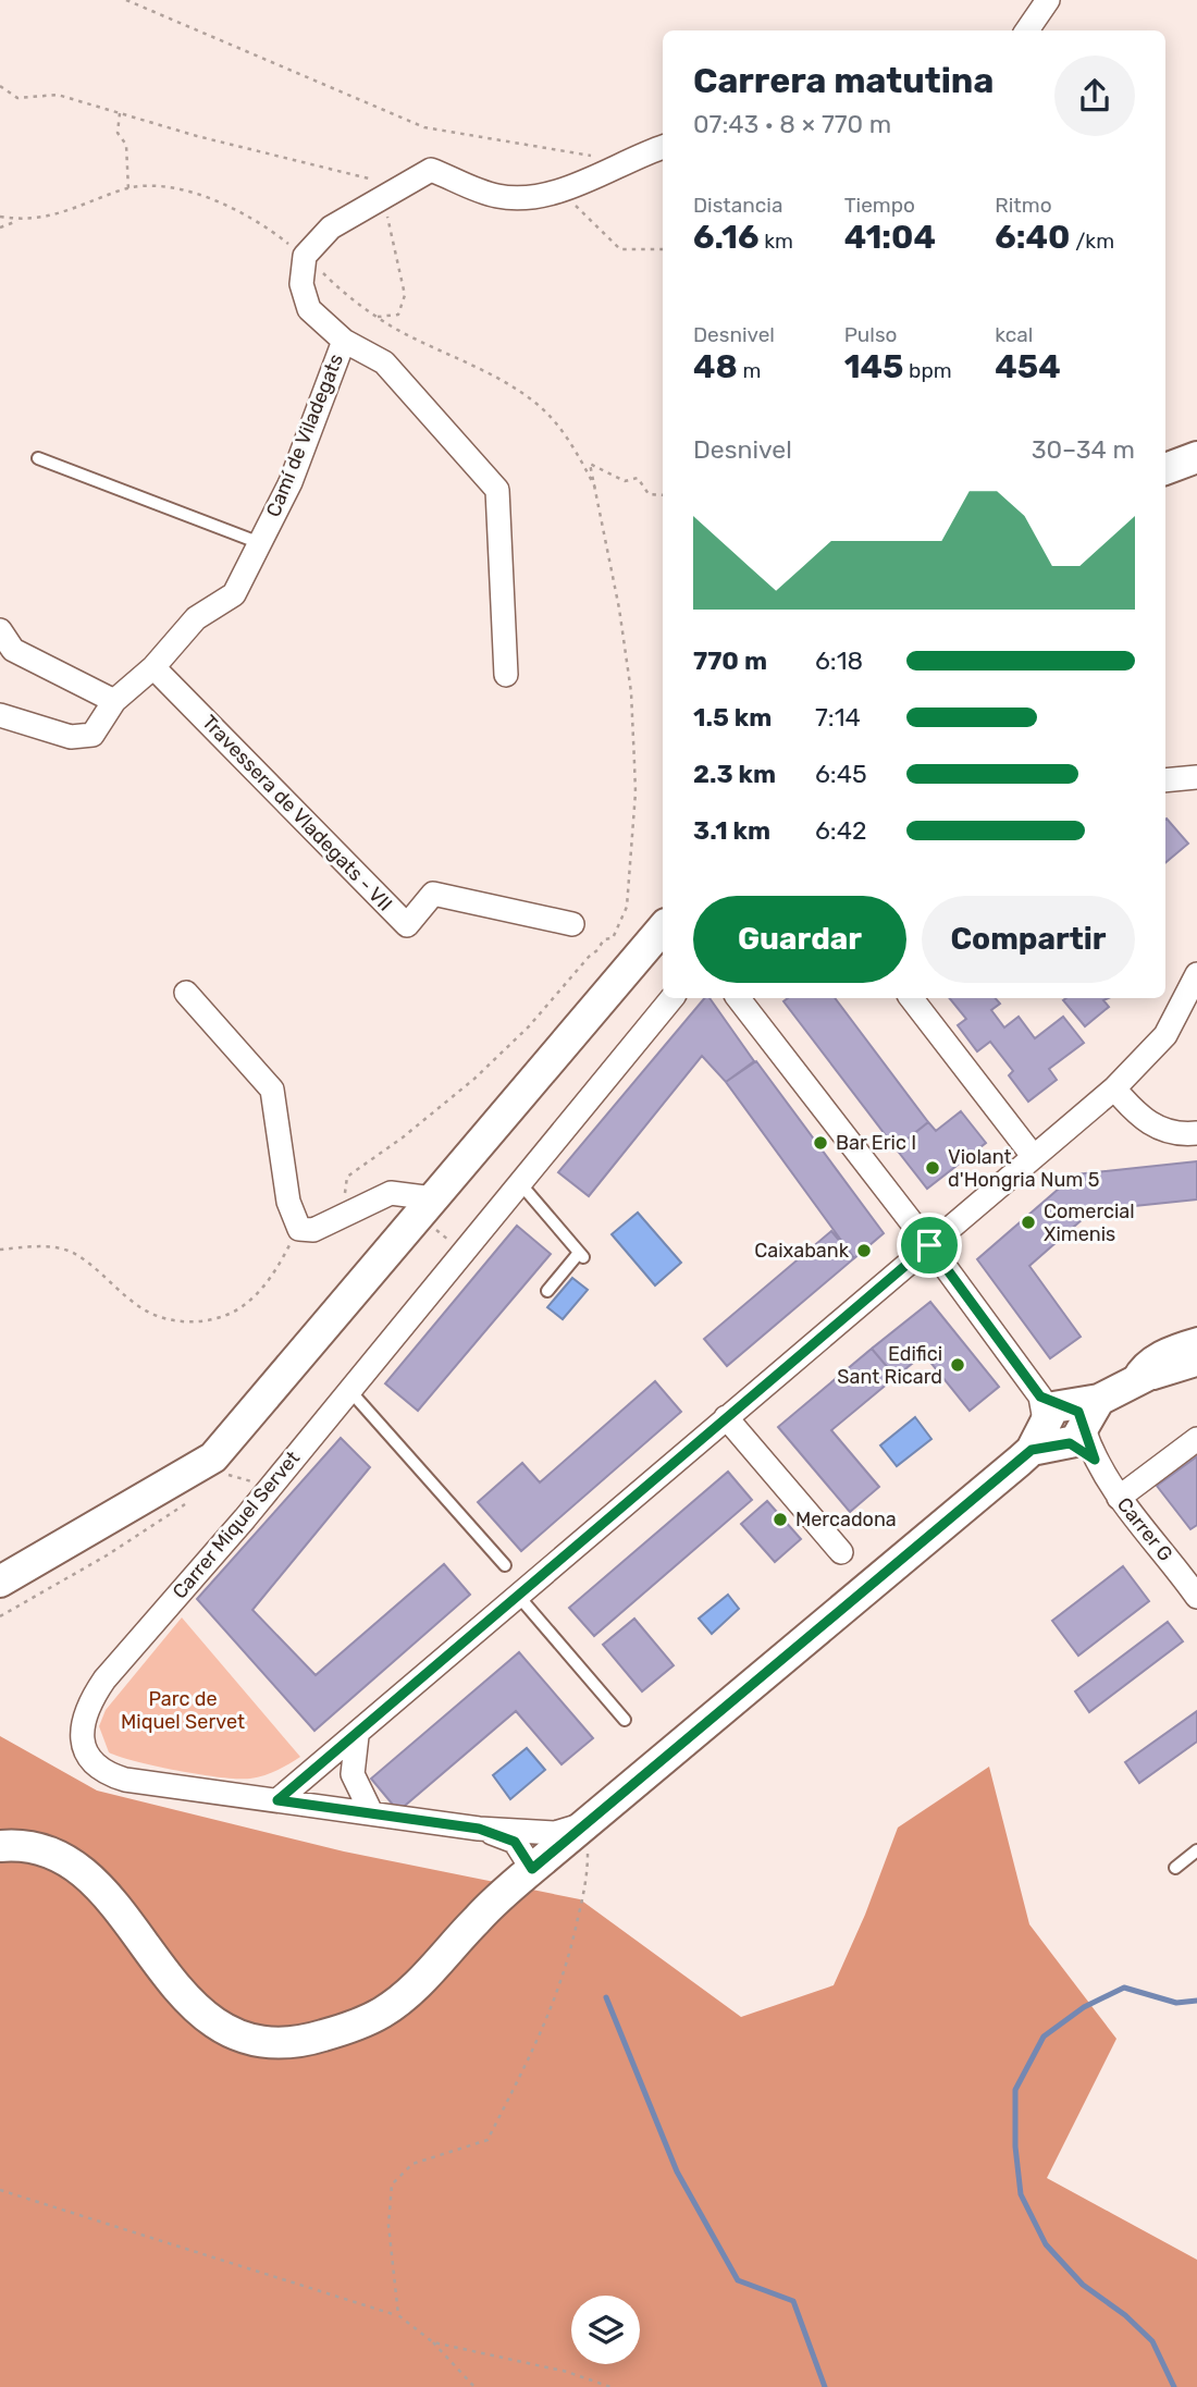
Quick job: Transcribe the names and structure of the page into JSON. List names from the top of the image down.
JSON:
{
  "streets": {
    "street": [
      "Camí de Viladegats",
      "Travessera de Vladegats - VII",
      "Carrer Miquel Servet",
      "Carrer G"
    ]
  },
  "crossings": [
    ["Camí de Viladegats", "Travessera de Vladegats - VII"]
  ],
  "parks": ["Parc de Miquel Servet"],
  "places": [
    "Bar Eric I",
    "Violant d'Hongria Num 5",
    "Comercial Ximenis",
    "Caixabank",
    "Edifici Sant Ricard",
    "Mercadona"
  ],
  "page": {
    "heading": ["Carrera matutina", "07:43 · 8 × 770 m"],
    "stats": [
      ["Distancia", "6.16 km"],
      ["Tiempo", "41:04"],
      ["Ritmo", "6:40 /km"],
      ["Desnivel", "48 m"],
      ["Pulso", "145 bpm"],
      ["kcal", "454"]
    ],
    "chart": ["Desnivel", "30–34 m"],
    "list": [
      {
        "name": "770 m",
        "note": "6:18"
      },
      {
        "name": "1.5 km",
        "note": "7:14"
      },
      {
        "name": "2.3 km",
        "note": "6:45"
      },
      {
        "name": "3.1 km",
        "note": "6:42"
      }
    ],
    "buttons": ["Guardar", "Compartir"]
  }
}
